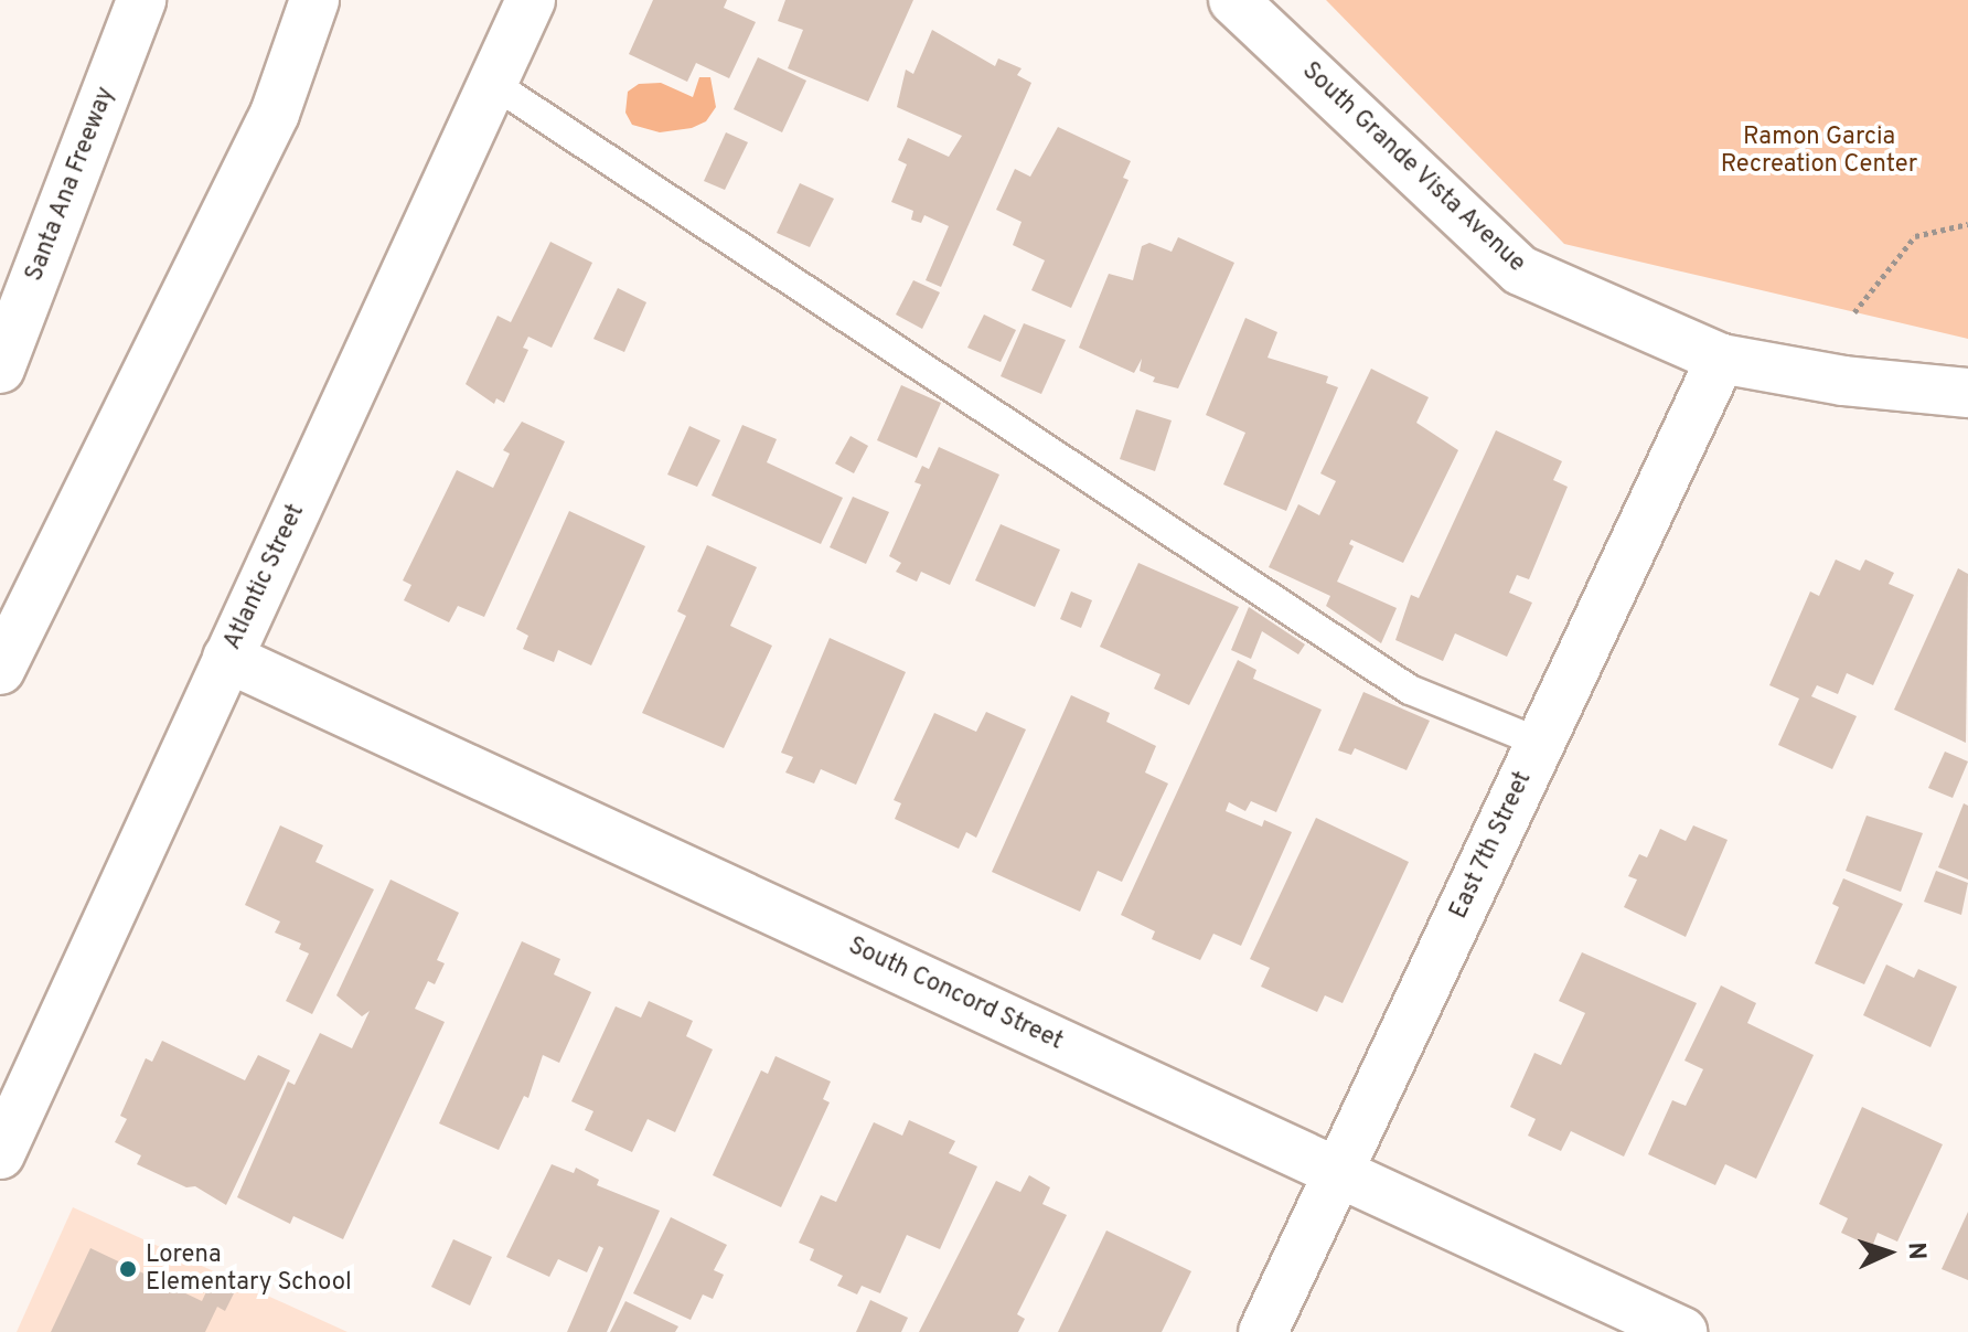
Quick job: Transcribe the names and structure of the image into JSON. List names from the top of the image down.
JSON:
{
  "streets": {
    "main road": [
      "South Grande Vista Avenue",
      "Santa Ana Freeway",
      "Atlantic Street",
      "East 7th Street",
      "South Concord Street"
    ]
  },
  "crossings": [
    ["South Grande Vista Avenue", "East 7th Street"],
    ["Atlantic Street", "South Concord Street"],
    ["East 7th Street", "South Concord Street"]
  ],
  "parks": ["Ramon Garcia Recreation Center"],
  "places": ["Lorena Elementary School"],
  "north": "right"
}
